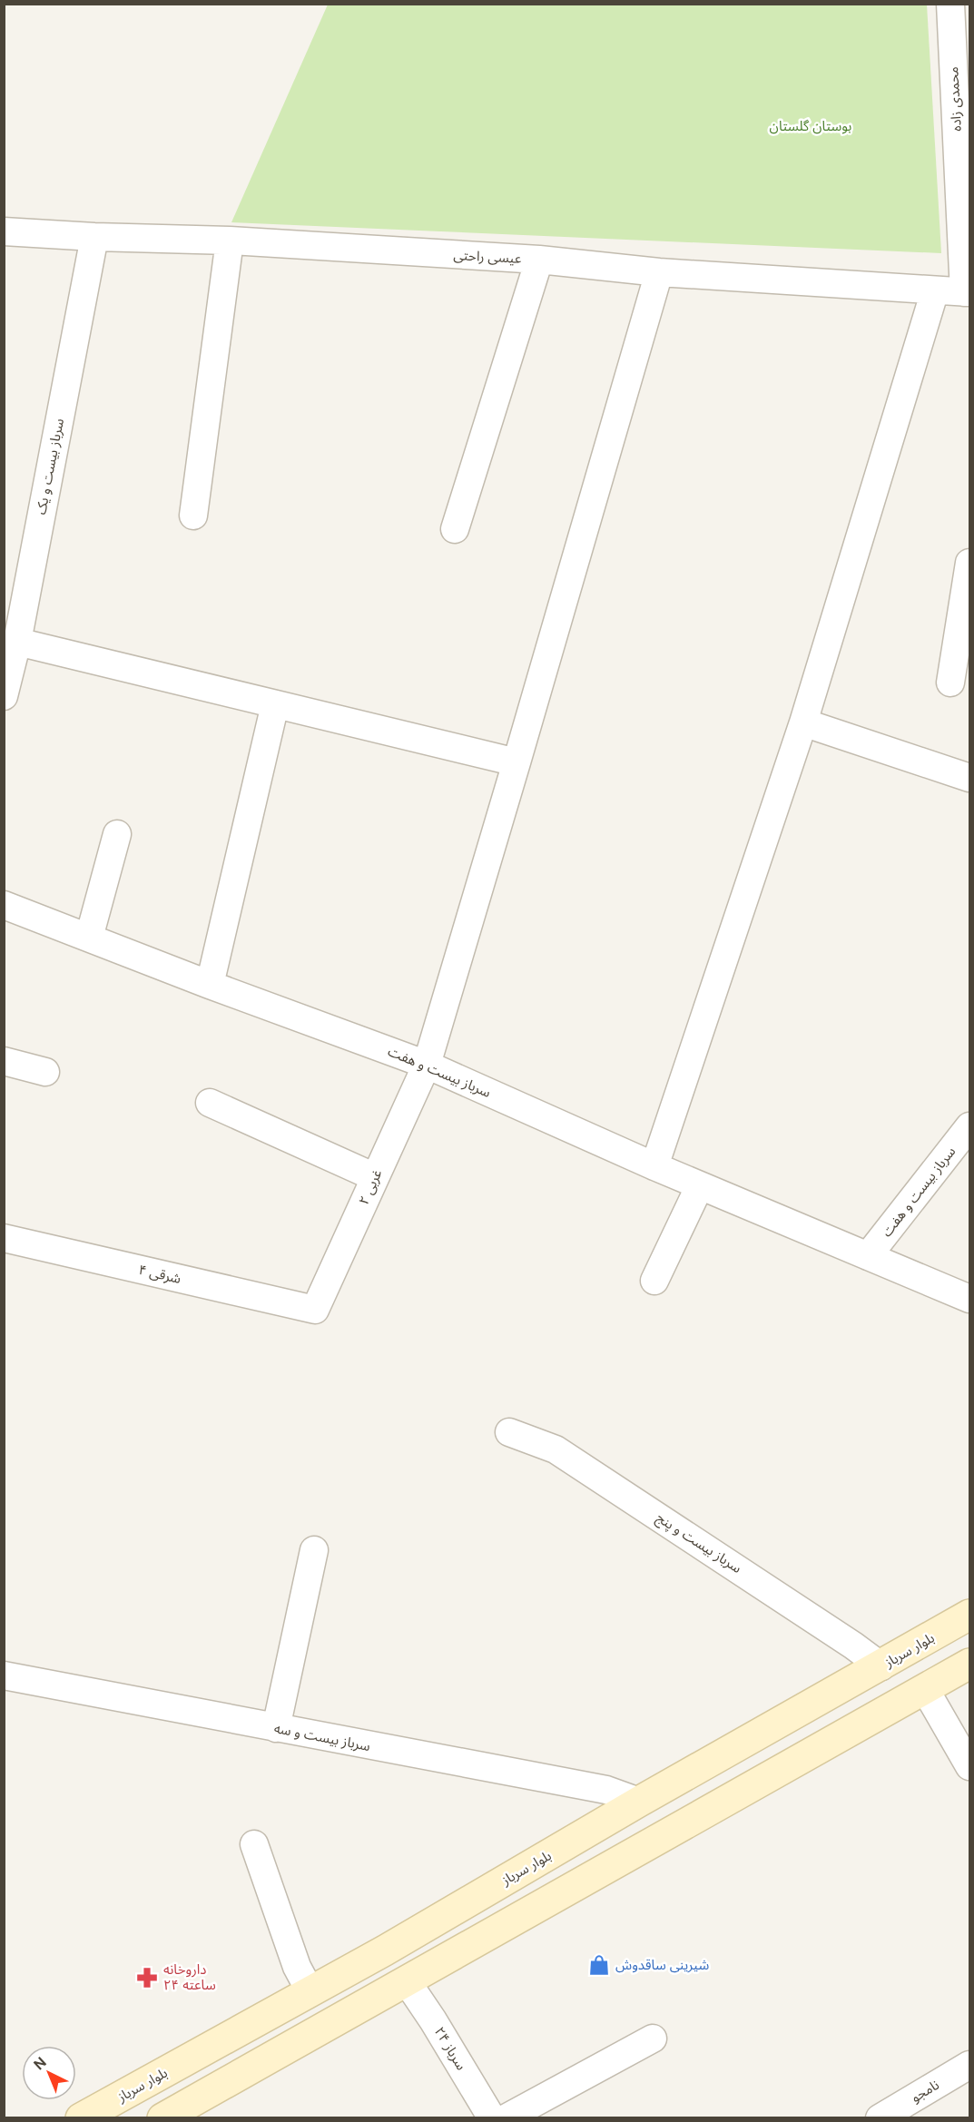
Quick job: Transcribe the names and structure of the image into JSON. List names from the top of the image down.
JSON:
{
  "streets": {
    "main road": ["بلوار سرباز"],
    "street": [
      "محمدی زاده",
      "عیسی راحتی",
      "سرباز بیست و یک",
      "سرباز بیست و هفت",
      "غربی ۲",
      "شرقی ۴",
      "سرباز بیست و پنج",
      "سرباز بیست و سه",
      "سرباز ۲۴",
      "نامجو"
    ]
  },
  "crossings": [
    ["محمدی زاده", "عیسی راحتی"],
    ["عیسی راحتی", "سرباز بیست و یک"],
    ["عیسی راحتی", "غربی ۲"],
    ["سرباز بیست و هفت", "غربی ۲"],
    ["غربی ۲", "شرقی ۴"],
    ["سرباز بیست و پنج", "بلوار سرباز"],
    ["بلوار سرباز", "سرباز بیست و سه"]
  ],
  "parks": ["بوستان گلستان"],
  "places": {
    "shop": ["شیرینی ساقدوش"],
    "pharmacy": ["داروخانه ۲۴ ساعته"]
  },
  "north": "top left"
}
